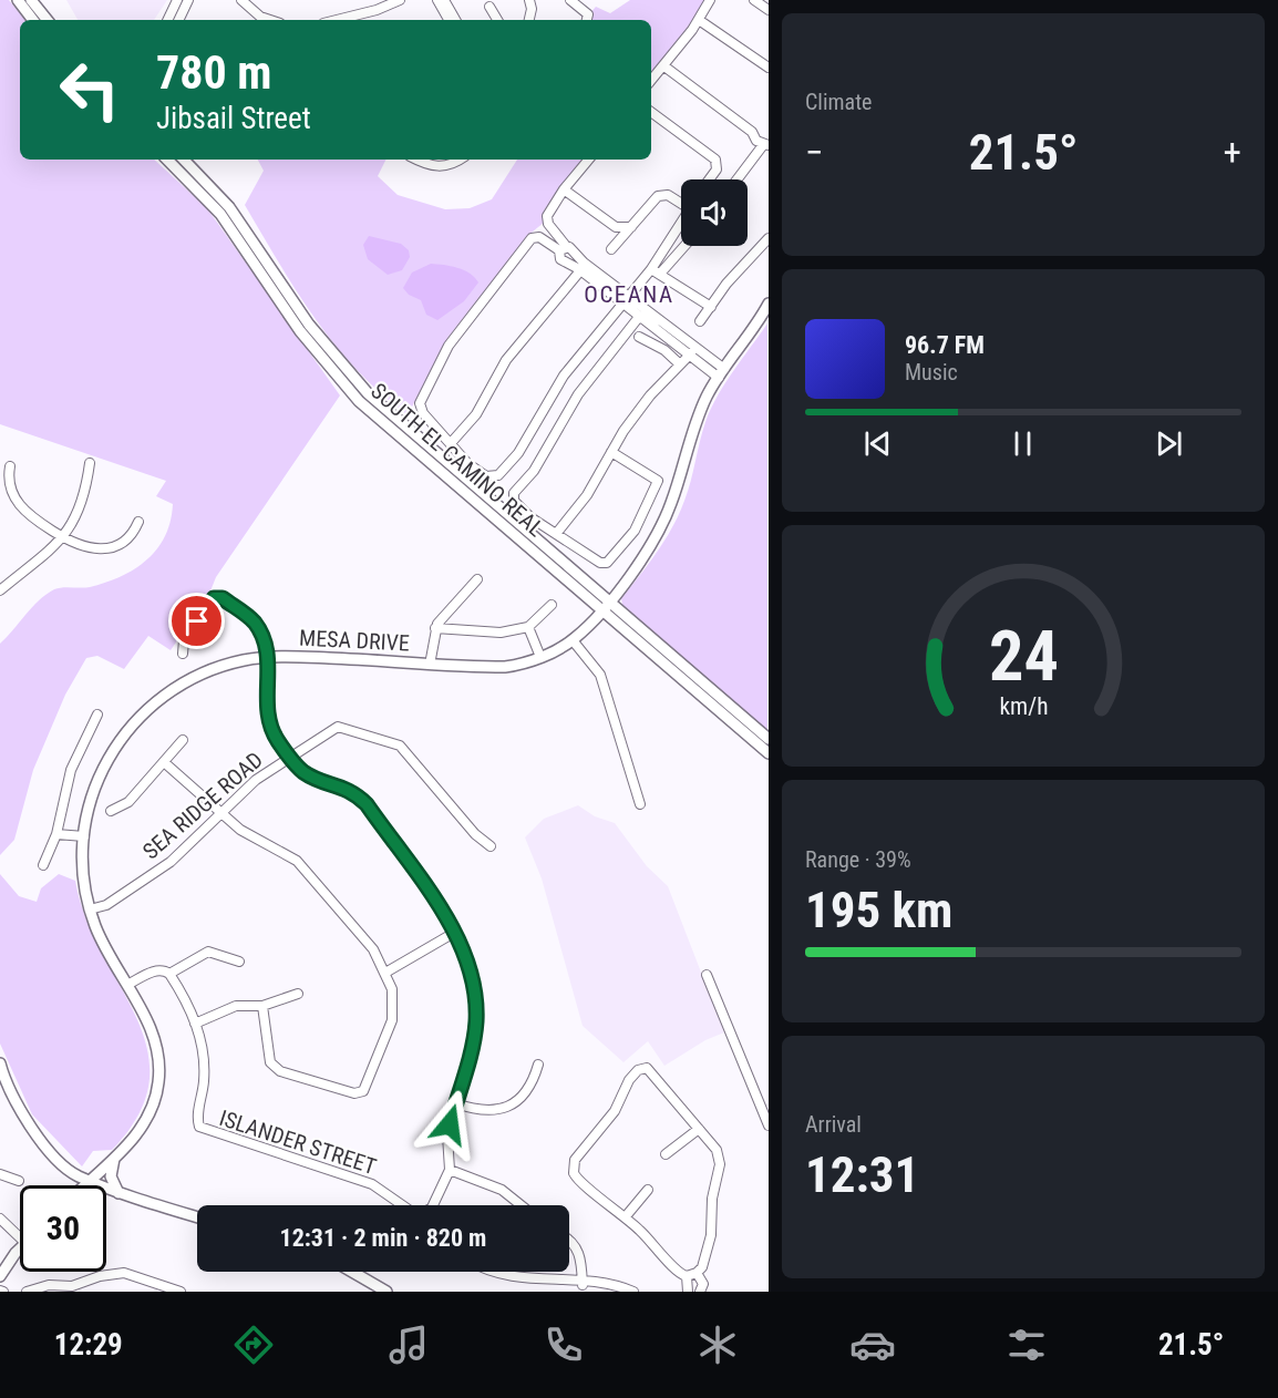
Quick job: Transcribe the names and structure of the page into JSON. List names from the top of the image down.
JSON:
{
  "streets": {
    "main road": ["SOUTH EL CAMINO REAL", "MESA DRIVE"],
    "street": ["SEA RIDGE ROAD", "ISLANDER STREET"]
  },
  "crossings": [
    ["SOUTH EL CAMINO REAL", "MESA DRIVE"],
    ["MESA DRIVE", "SEA RIDGE ROAD"]
  ],
  "districts": ["OCEANA"],
  "page": {
    "tile": [
      "Climate",
      ["Range · 39%", "195 km"],
      ["Arrival", "12:31"]
    ],
    "turn": ["780 m", "Jibsail Street"],
    "heat": ["−", "21.5°", "+"],
    "song": ["96.7 FM", "Music"],
    "limit": "30",
    "trip": "12:31 · 2 min · 820 m",
    "tabs": ["12:29", "21.5°"],
    "gauge": ["24", "km/h"]
  }
}
